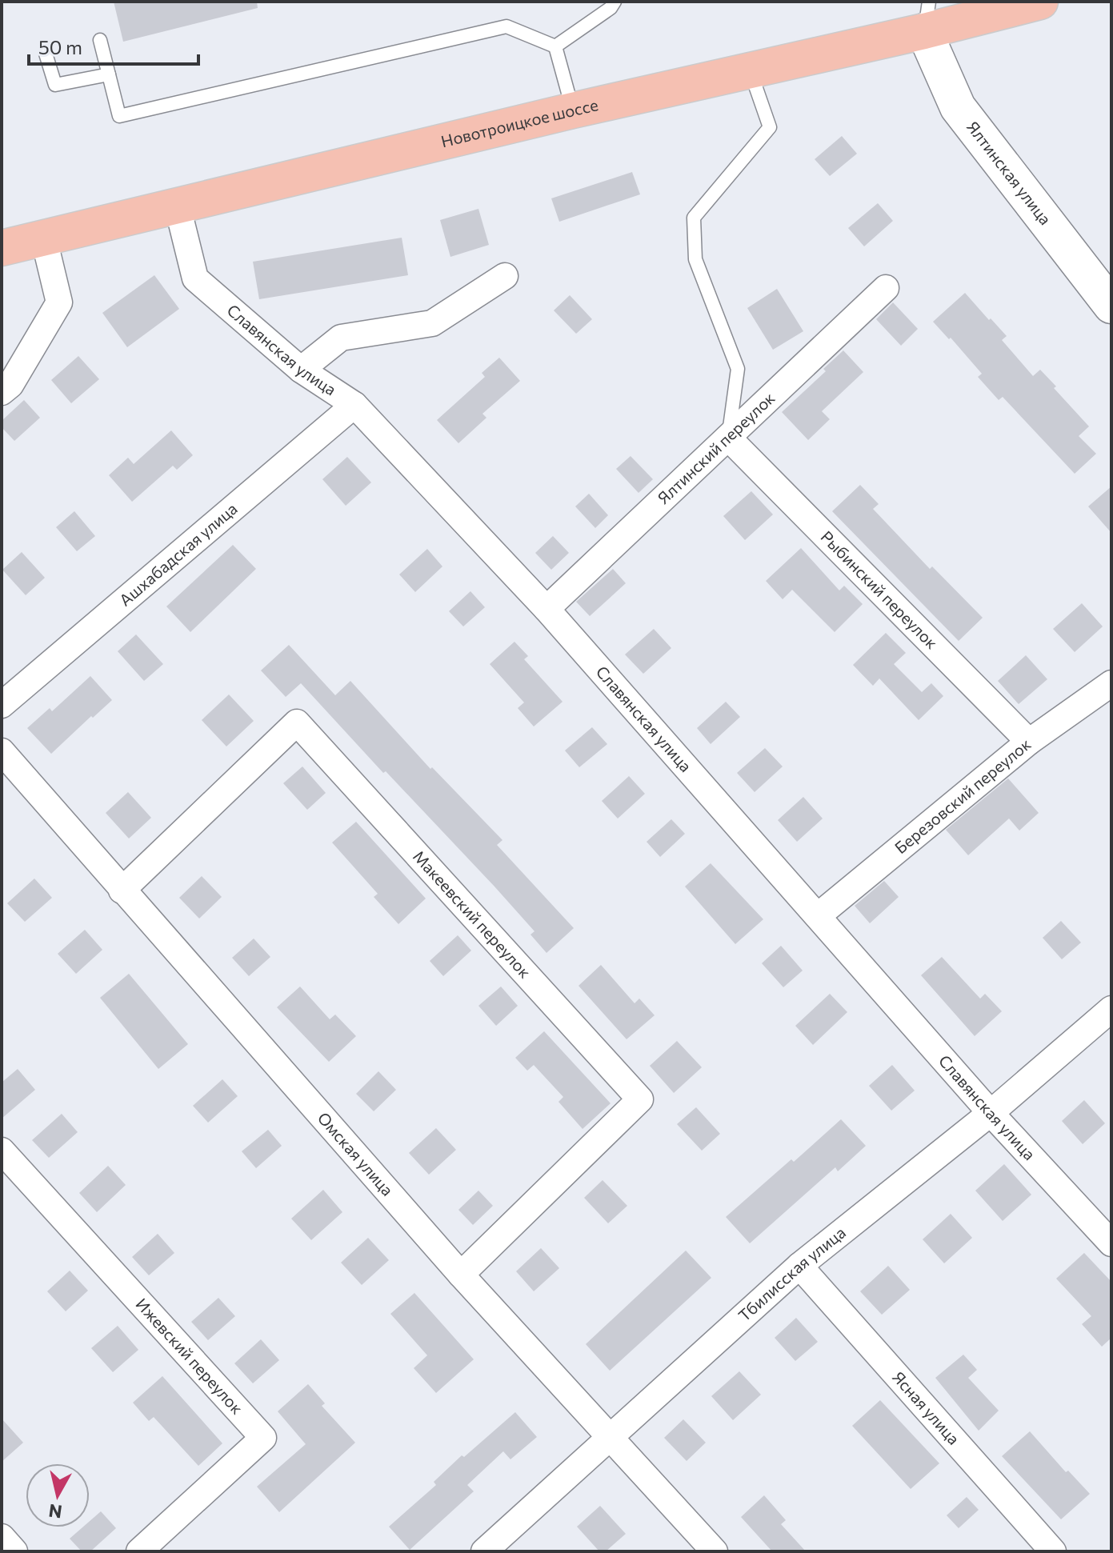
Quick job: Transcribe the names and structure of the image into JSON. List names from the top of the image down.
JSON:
{
  "streets": {
    "main road": ["Новотроицкое шоссе", "Ялтинская улица"],
    "street": [
      "Славянская улица",
      "Ялтинский переулок",
      "Ашхабадская улица",
      "Рыбинский переулок",
      "Березовский переулок",
      "Макеевский переулок",
      "Омская улица",
      "Тбилисская улица",
      "Ижевский переулок",
      "Ясная улица"
    ]
  },
  "crossings": [
    ["Новотроицкое шоссе", "Ялтинская улица"],
    ["Новотроицкое шоссе", "Славянская улица"],
    ["Славянская улица", "Ялтинский переулок"],
    ["Славянская улица", "Ашхабадская улица"],
    ["Славянская улица", "Березовский переулок"],
    ["Славянская улица", "Тбилисская улица"],
    ["Ялтинский переулок", "Рыбинский переулок"],
    ["Рыбинский переулок", "Березовский переулок"],
    ["Макеевский переулок", "Омская улица"],
    ["Омская улица", "Тбилисская улица"],
    ["Тбилисская улица", "Ясная улица"]
  ],
  "scale_bar": "50 m",
  "north": "bottom"
}
